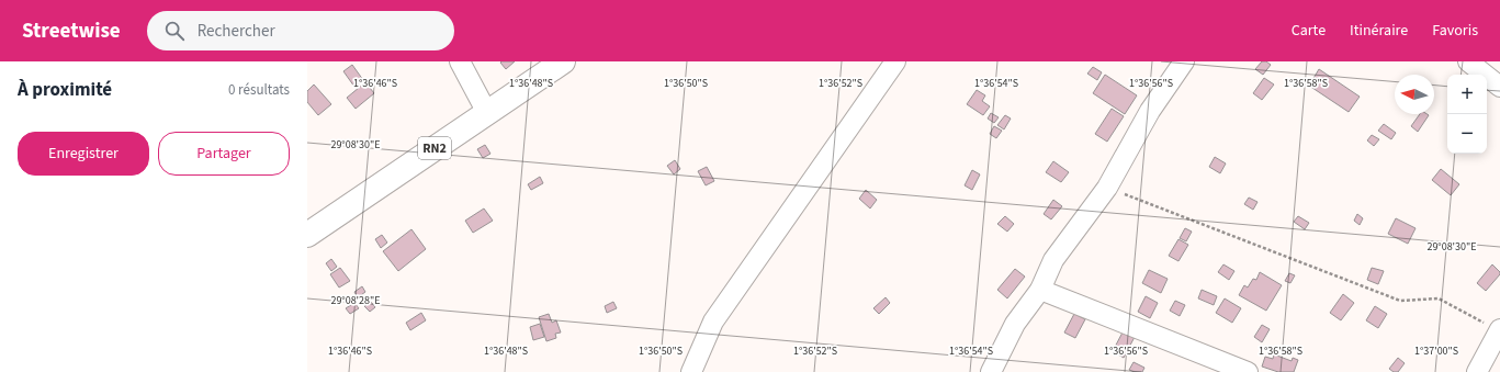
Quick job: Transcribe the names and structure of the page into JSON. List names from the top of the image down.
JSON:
{
  "streets": {
    "highway": ["RN2"]
  },
  "north": "left",
  "page": {
    "header": "Streetwise",
    "search": "Rechercher",
    "nav": ["Carte", "Itinéraire", "Favoris"],
    "heading": ["À proximité", "0 résultats"],
    "map_buttons": ["+", "−"],
    "buttons": ["Enregistrer", "Partager"]
  },
  "coordinates": [
    "1°36'46\"S",
    "1°36'48\"S",
    "1°36'50\"S",
    "1°36'52\"S",
    "1°36'54\"S",
    "1°36'56\"S",
    "1°36'58\"S",
    "29°08'30\"E",
    "29°08'28\"E",
    "1°37'00\"S"
  ]
}
